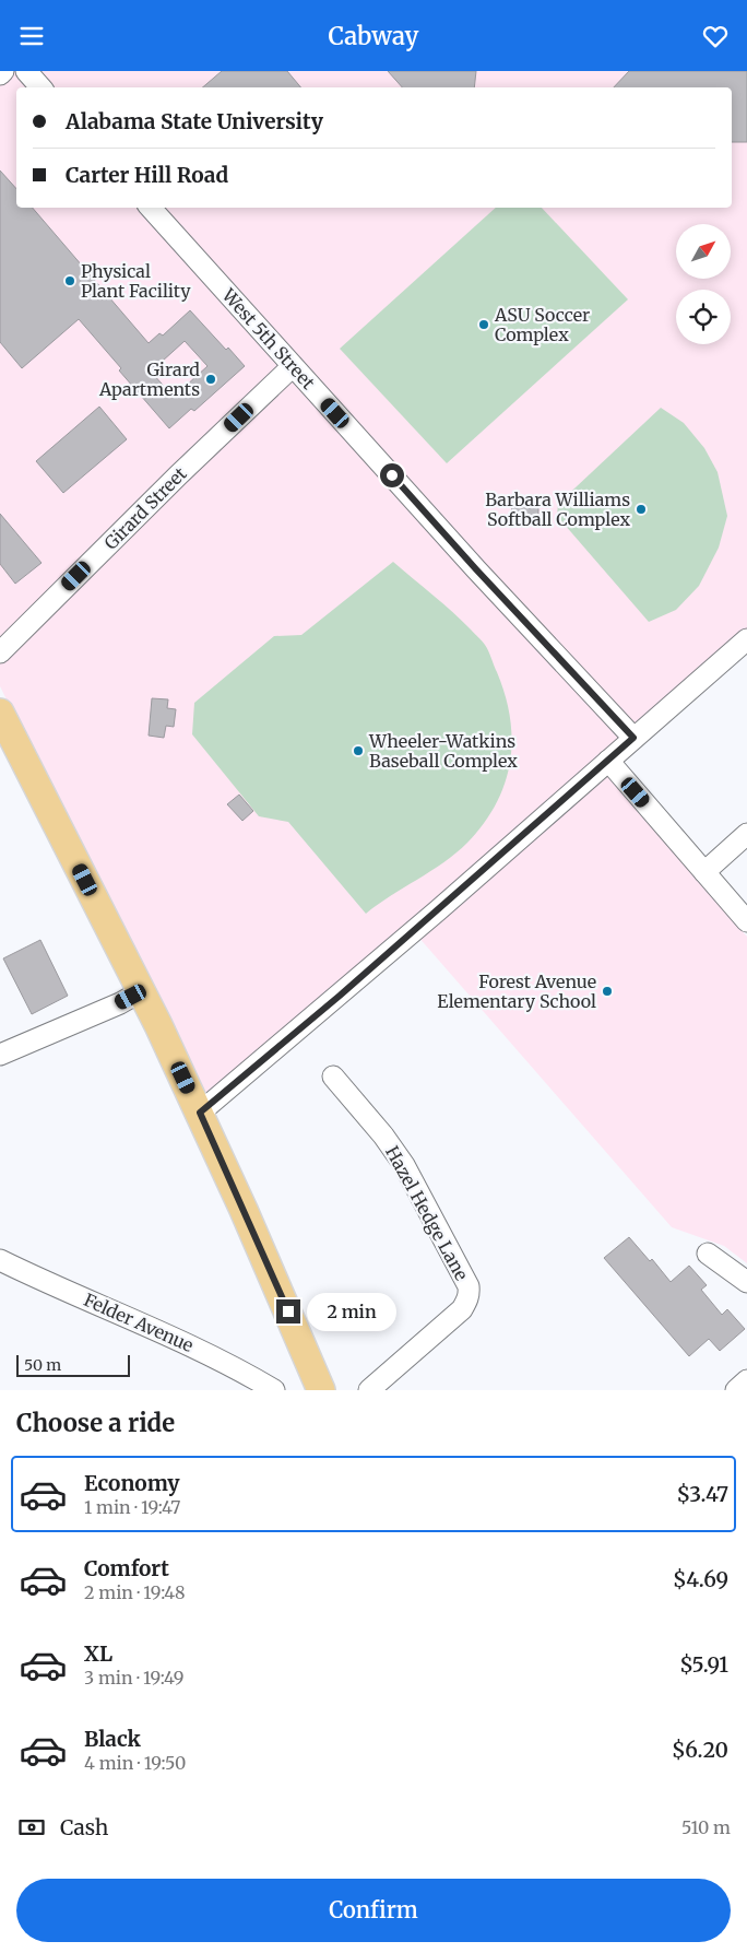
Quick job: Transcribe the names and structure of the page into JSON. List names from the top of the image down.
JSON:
{
  "streets": {
    "street": [
      "West 5th Street",
      "Girard Street",
      "Hazel Hedge Lane",
      "Felder Avenue"
    ]
  },
  "crossings": [
    ["West 5th Street", "Girard Street"]
  ],
  "places": [
    "Physical Plant Facility",
    "ASU Soccer Complex",
    "Girard Apartments",
    "Barbara Williams Softball Complex",
    "Wheeler-Watkins Baseball Complex",
    "Forest Avenue Elementary School"
  ],
  "scale_bar": "50 m",
  "north": "top right",
  "page": {
    "header": "Cabway",
    "banner": ["Alabama State University", "Carter Hill Road"],
    "bubble": "2 min",
    "scale": "50 m",
    "heading": "Choose a ride",
    "list": [
      {
        "name": "Economy",
        "note": "1 min · 19:47",
        "value": "$3.47"
      },
      {
        "name": "Comfort",
        "note": "2 min · 19:48",
        "value": "$4.69"
      },
      {
        "name": "XL",
        "note": "3 min · 19:49",
        "value": "$5.91"
      },
      {
        "name": "Black",
        "note": "4 min · 19:50",
        "value": "$6.20"
      }
    ],
    "pay": ["Cash", "510 m"],
    "buttons": "Confirm"
  }
}
